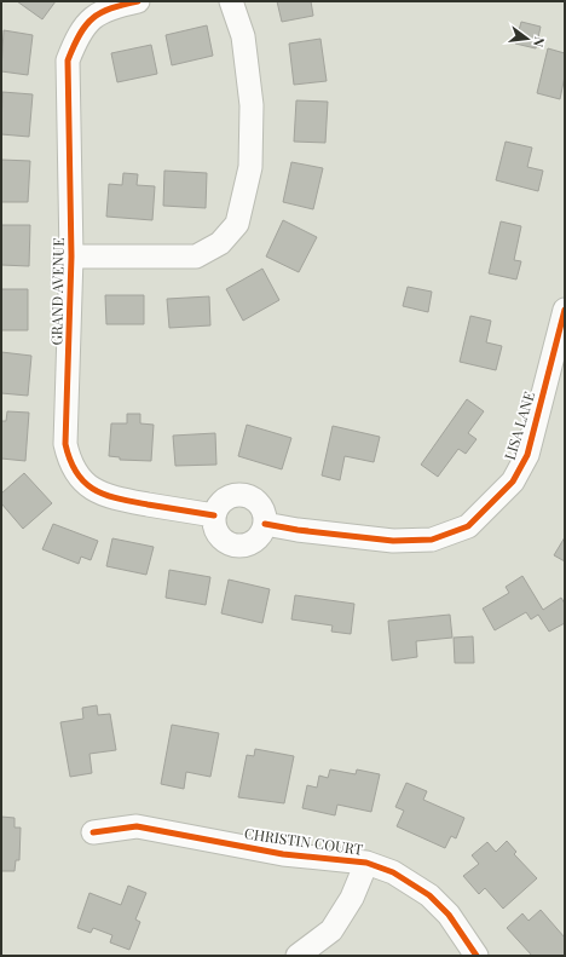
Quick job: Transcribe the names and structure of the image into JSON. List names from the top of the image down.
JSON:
{
  "streets": {
    "street": ["GRAND AVENUE", "LISA LANE", "CHRISTIN COURT"]
  },
  "crossings": [
    ["GRAND AVENUE", "LISA LANE"]
  ],
  "north": "right"
}
